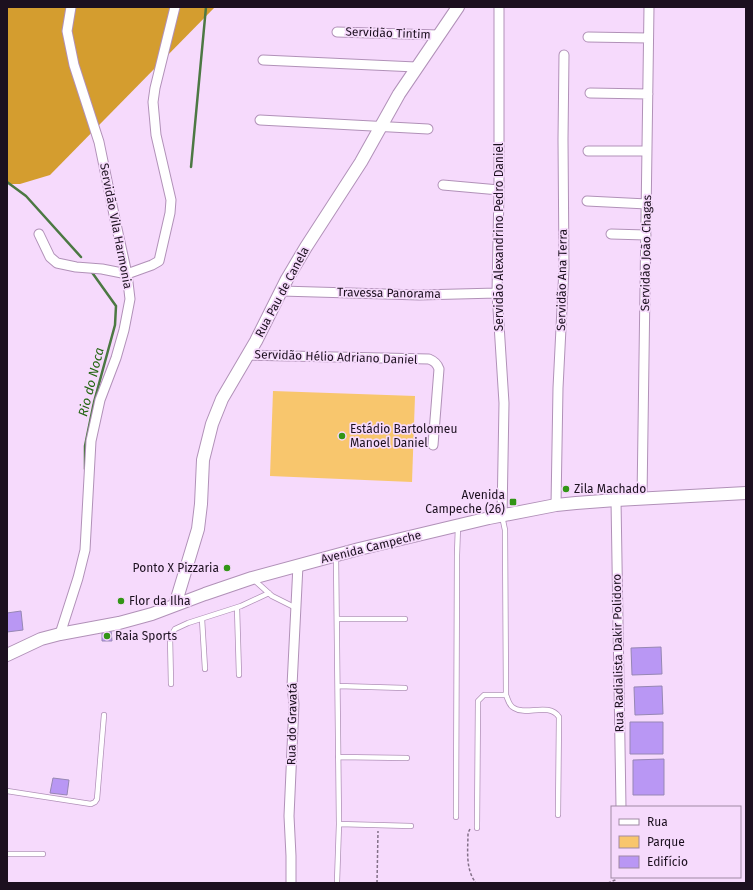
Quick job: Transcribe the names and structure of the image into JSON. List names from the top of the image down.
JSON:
{
  "streets": {
    "main road": ["Rua Pau de Canela", "Avenida Campeche"],
    "street": [
      "Servidão Tintim",
      "Servidão Vila Harmonia",
      "Servidão Alexandrino Pedro Daniel",
      "Servidão João Chagas",
      "Servidão Ana Terra",
      "Travessa Panorama",
      "Servidão Hélio Adriano Daniel",
      "Rua Radialista Dakir Polidoro",
      "Rua do Gravatá"
    ]
  },
  "crossings": [
    ["Servidão Tintim", "Rua Pau de Canela"],
    ["Servidão Vila Harmonia", "Avenida Campeche"],
    ["Servidão Alexandrino Pedro Daniel", "Travessa Panorama"],
    ["Servidão Alexandrino Pedro Daniel", "Avenida Campeche"],
    ["Servidão João Chagas", "Avenida Campeche"],
    ["Servidão Ana Terra", "Avenida Campeche"],
    ["Rua Pau de Canela", "Travessa Panorama"],
    ["Rua Pau de Canela", "Servidão Hélio Adriano Daniel"],
    ["Rua Pau de Canela", "Avenida Campeche"],
    ["Avenida Campeche", "Rua Radialista Dakir Polidoro"],
    ["Avenida Campeche", "Rua do Gravatá"]
  ],
  "water": ["Rio do Noca"],
  "places": {
    "other": [
      "Estádio Bartolomeu Manoel Daniel",
      "Zila Machado",
      "Ponto X Pizzaria",
      "Flor da Ilha",
      "Raia Sports"
    ],
    "transit": ["Avenida Campeche (26)"]
  },
  "legend": ["Rua", "Parque", "Edifício"]
}
